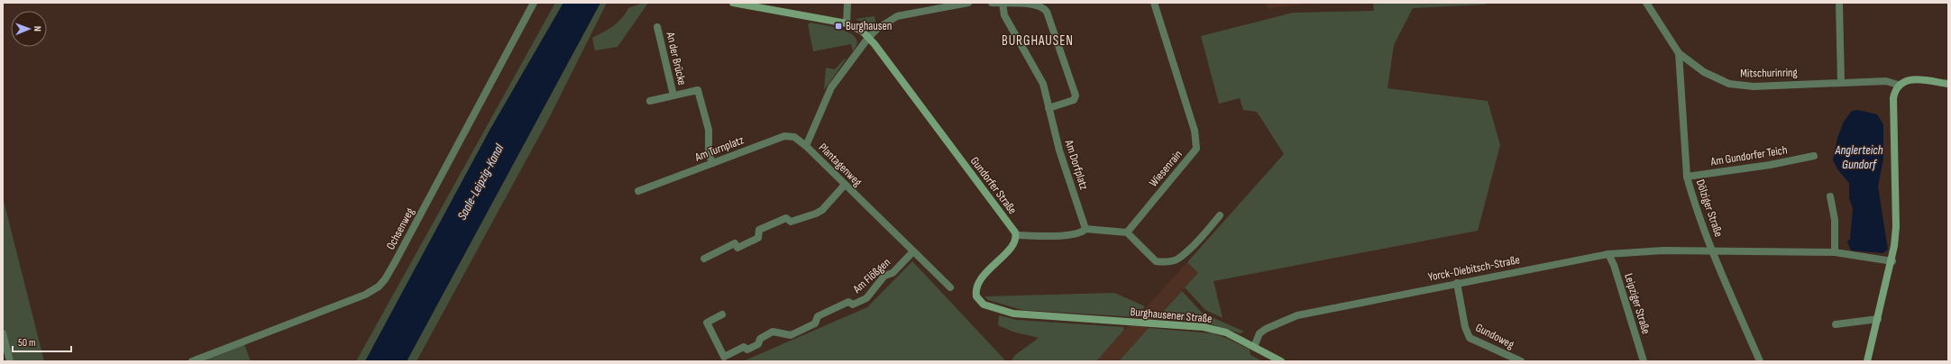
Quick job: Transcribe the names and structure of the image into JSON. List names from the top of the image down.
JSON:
{
  "streets": {
    "street": [
      "An der Brücke",
      "Mitschurinring",
      "Am Turnplatz",
      "Am Gundorfer Teich",
      "Plantagenweg",
      "Am Dorfplatz",
      "Wiesenrain",
      "Gundorfer Straße",
      "Dölziger Straße",
      "Ochsenweg",
      "Yorck-Diebitsch-Straße",
      "Am Flößgen",
      "Leipziger Straße",
      "Burghausener Straße",
      "Gundoweg"
    ]
  },
  "crossings": [
    ["An der Brücke", "Am Turnplatz"],
    ["Mitschurinring", "Dölziger Straße"],
    ["Am Turnplatz", "Plantagenweg"],
    ["Am Gundorfer Teich", "Dölziger Straße"],
    ["Plantagenweg", "Gundorfer Straße"],
    ["Plantagenweg", "Am Flößgen"],
    ["Gundorfer Straße", "Burghausener Straße"],
    ["Dölziger Straße", "Yorck-Diebitsch-Straße"],
    ["Yorck-Diebitsch-Straße", "Leipziger Straße"],
    ["Yorck-Diebitsch-Straße", "Burghausener Straße"],
    ["Yorck-Diebitsch-Straße", "Gundoweg"]
  ],
  "districts": ["BURGHAUSEN"],
  "water": ["Anglerteich Gundorf", "Saale-Leipzig-Kanal"],
  "places": {
    "transit": ["Burghausen"]
  },
  "scale_bar": "50 m",
  "north": "right"
}
